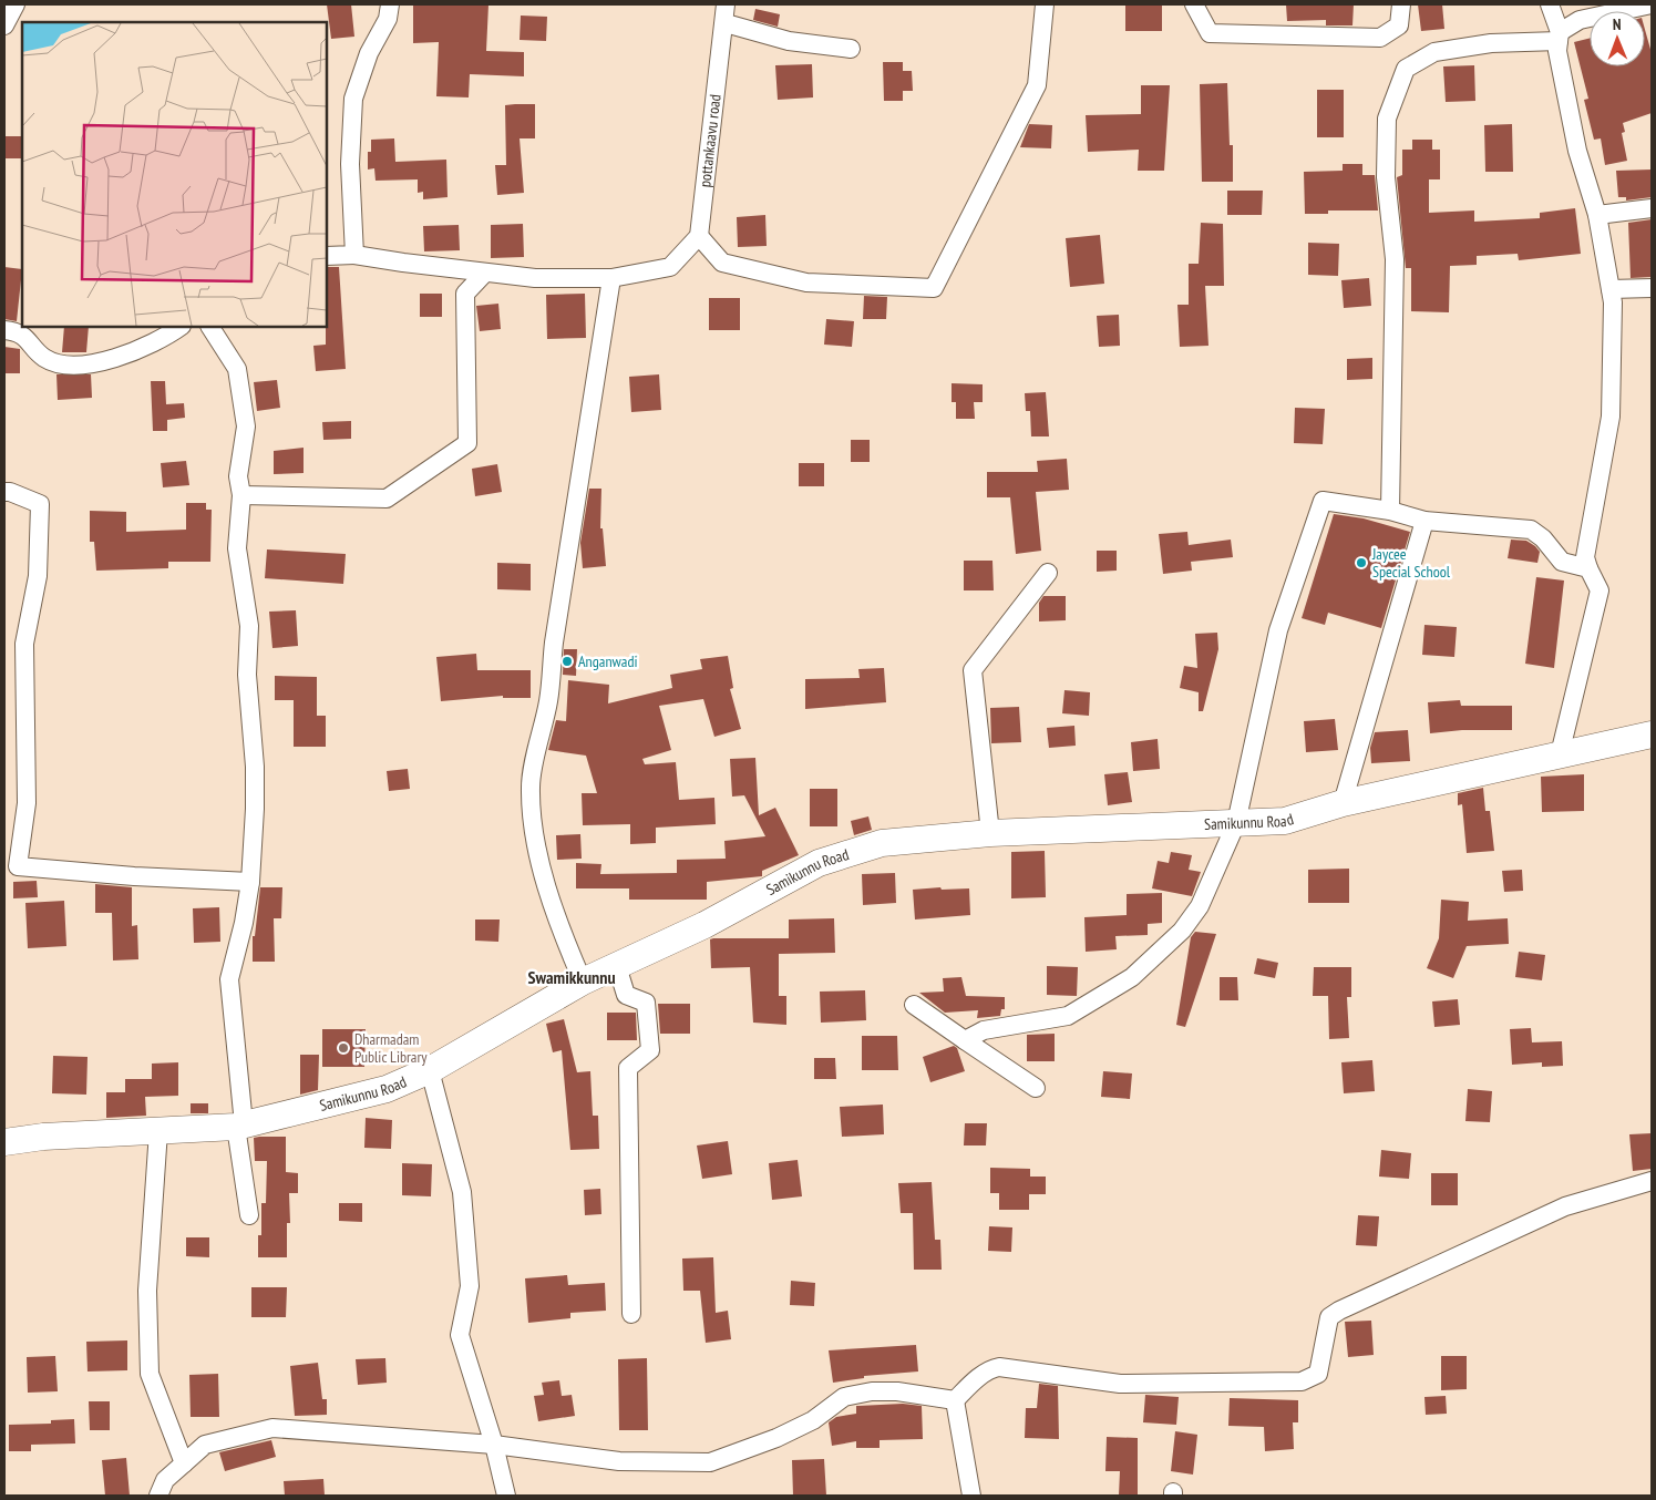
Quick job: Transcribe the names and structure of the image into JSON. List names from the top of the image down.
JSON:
{
  "streets": {
    "main road": ["Samikunnu Road"],
    "street": ["pottankaavu road"]
  },
  "districts": ["Swamikkunnu"],
  "places": ["Jaycee Special School", "Anganwadi", "Dharmadam Public Library"],
  "north": "top"
}
